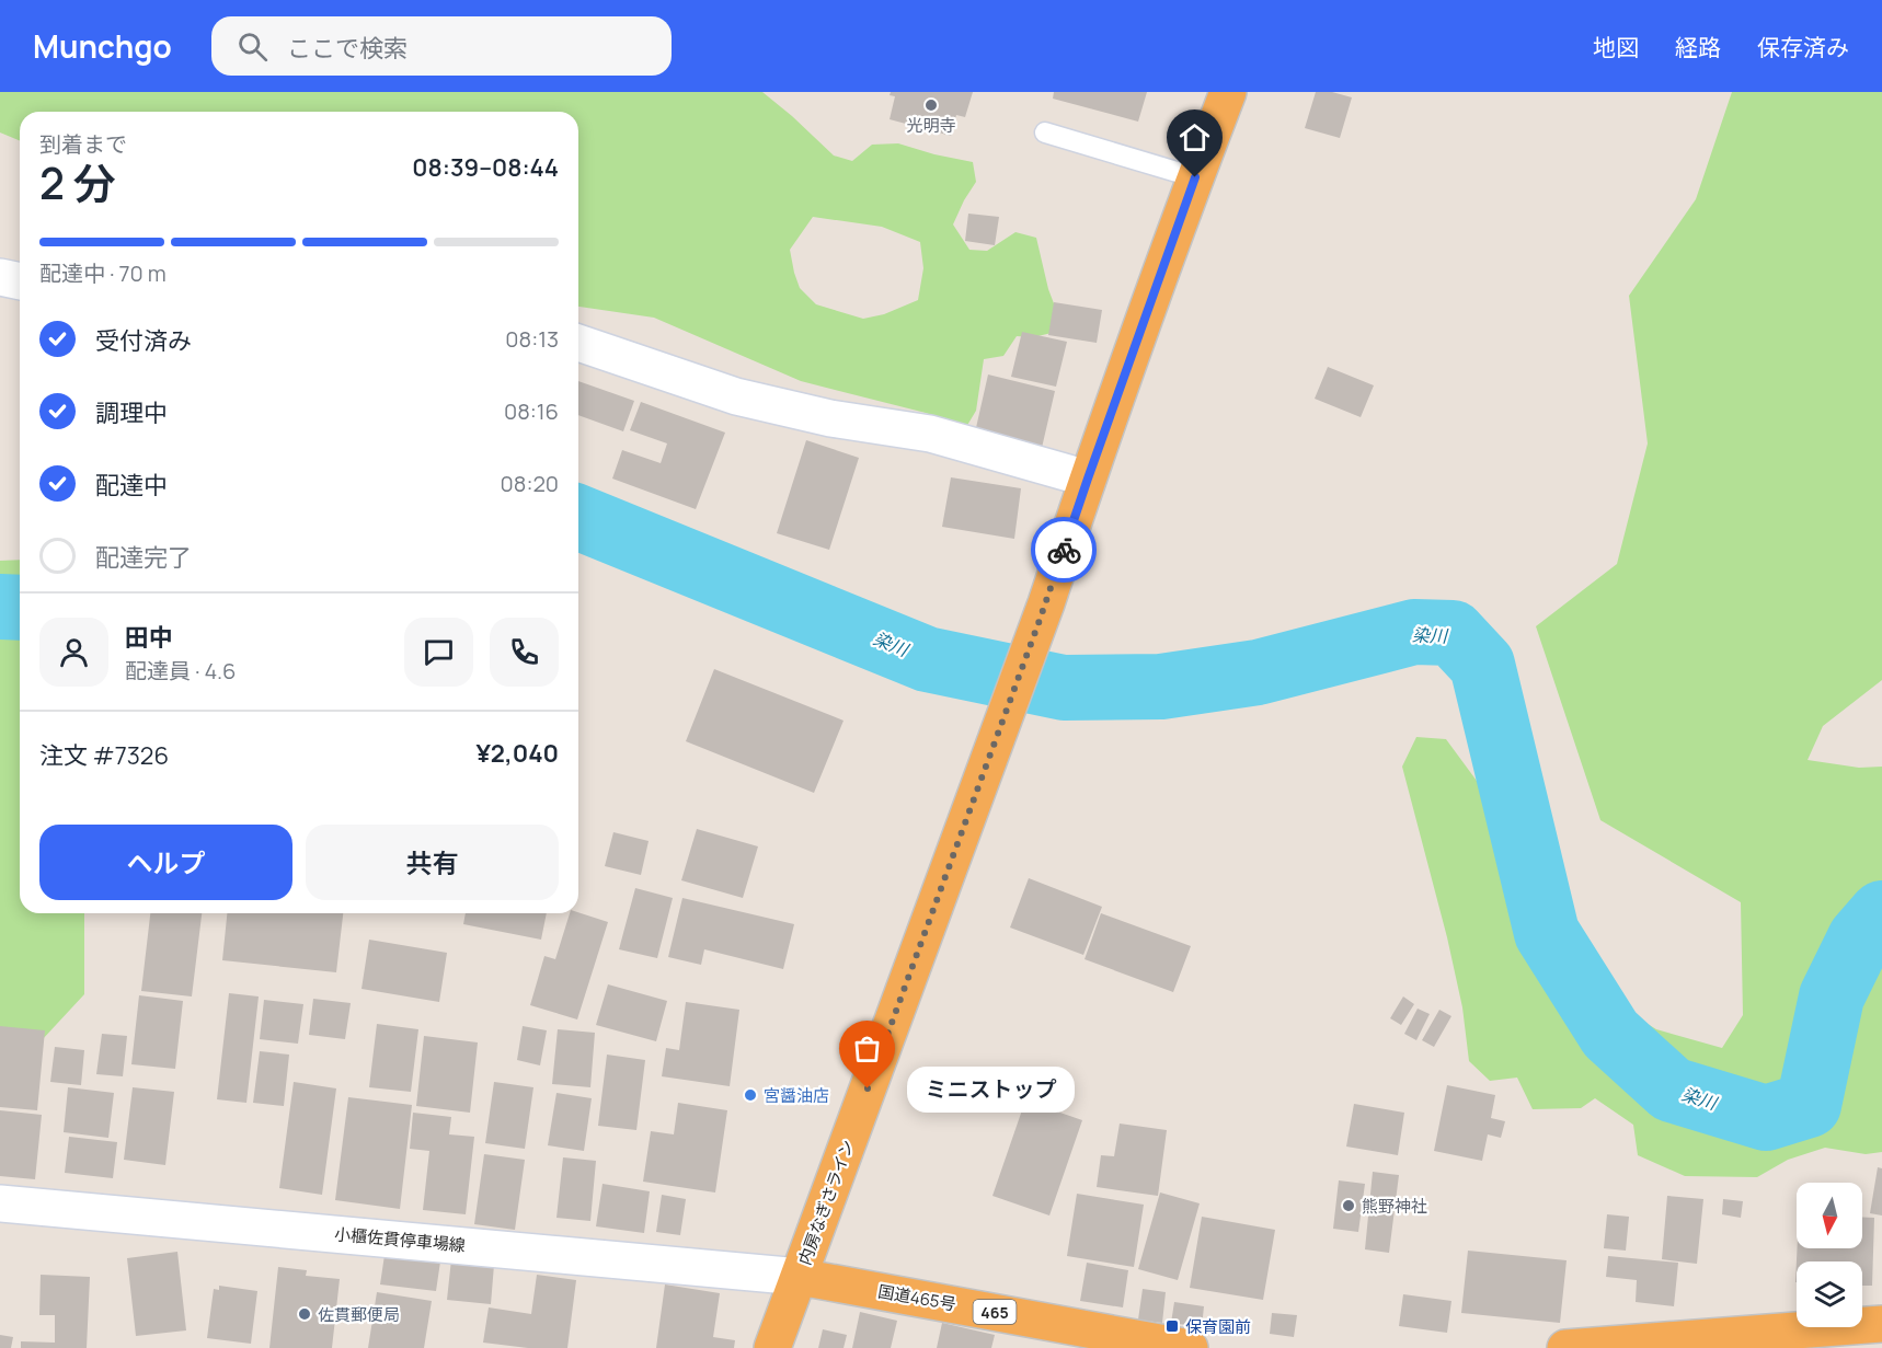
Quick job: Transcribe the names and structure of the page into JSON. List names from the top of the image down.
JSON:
{
  "streets": {
    "highway": ["内房なぎさライン", "国道465号", "465"],
    "main road": ["小櫃佐貫停車場線"]
  },
  "crossings": [
    ["内房なぎさライン", "小櫃佐貫停車場線"],
    ["内房なぎさライン", "国道465号"],
    ["小櫃佐貫停車場線", "国道465号"]
  ],
  "water": ["染川"],
  "places": {
    "other": [
      "光明寺",
      "ミニストップ",
      "宮醤油店",
      "熊野神社",
      "佐貫郵便局"
    ],
    "transit": ["保育園前"]
  },
  "north": "bottom",
  "page": {
    "header": "Munchgo",
    "search": "ここで検索",
    "nav": ["地図", "経路", "保存済み"],
    "heading": ["2 分", "到着まで", "08:39–08:44"],
    "panel": [
      "田中",
      "配達員 · 4.6",
      "注文 #7326",
      "¥2,040"
    ],
    "bar": "配達中 · 70 m",
    "list": [
      ["受付済み", "08:13"],
      ["調理中", "08:16"],
      ["配達中", "08:20"],
      "配達完了"
    ],
    "buttons": ["ヘルプ", "共有"],
    "bubble": "ミニストップ"
  }
}
